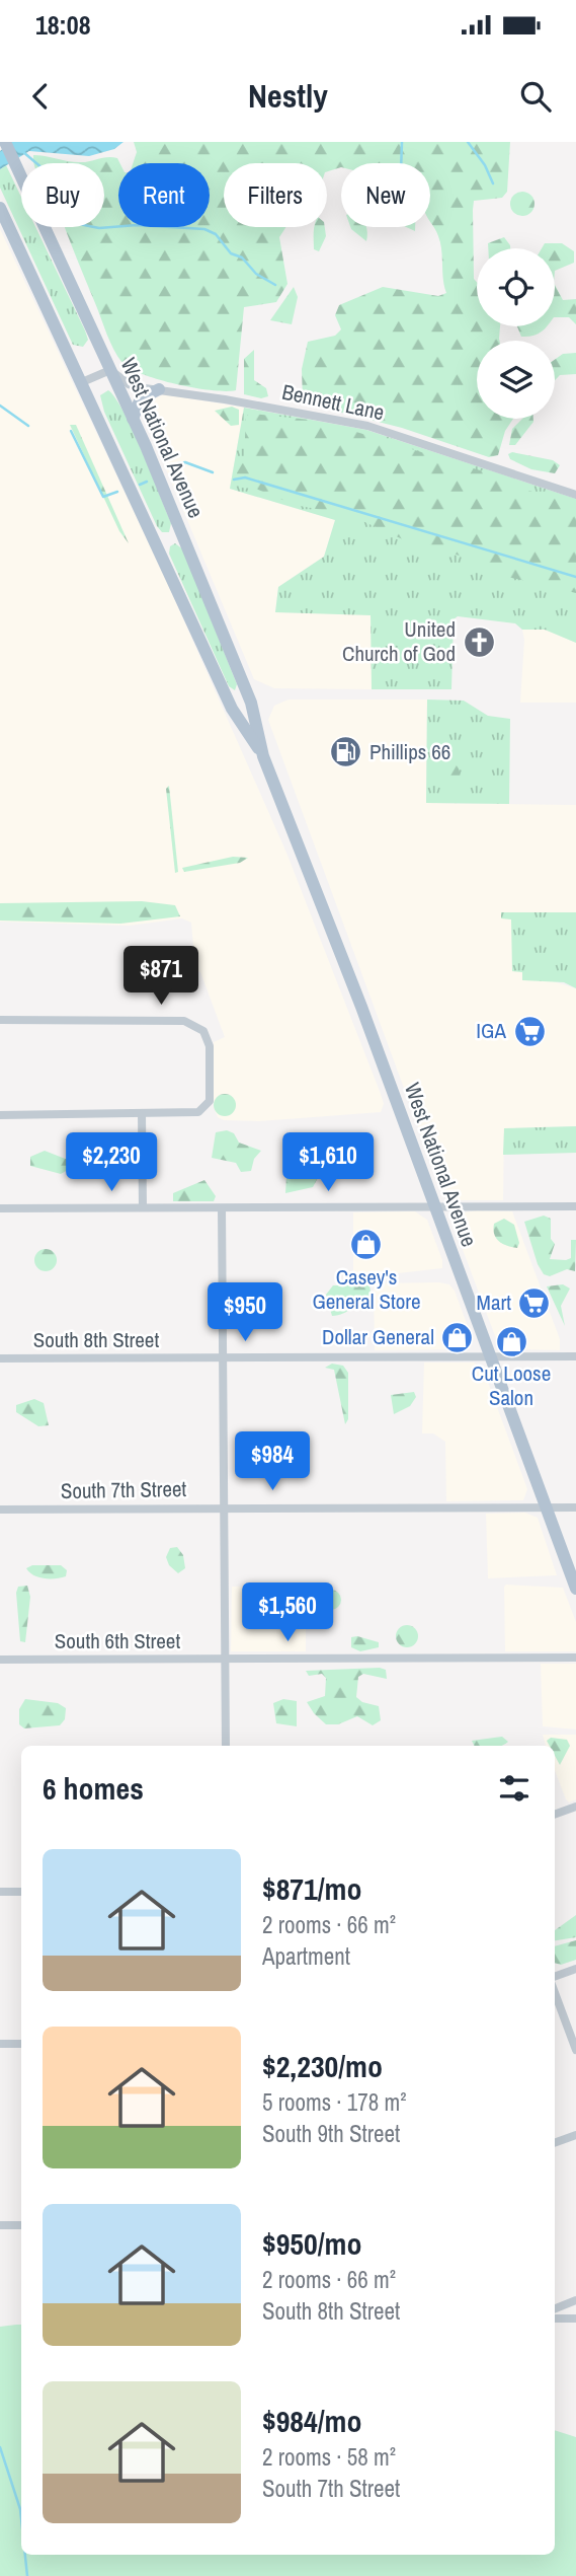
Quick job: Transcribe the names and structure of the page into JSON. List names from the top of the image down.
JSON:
{
  "streets": {
    "main road": ["West National Avenue"],
    "street": [
      "Bennett Lane",
      "South 8th Street",
      "South 7th Street",
      "South 6th Street"
    ]
  },
  "crossings": [
    ["Bennett Lane", "West National Avenue"],
    ["West National Avenue", "South 8th Street"],
    ["West National Avenue", "South 7th Street"]
  ],
  "places": {
    "church": ["United Church of God"],
    "fuel station": ["Phillips 66"],
    "supermarket": ["IGA", "Mart"],
    "shop": ["Casey's General Store", "Dollar General", "Cut Loose Salon"]
  },
  "page": {
    "status": "18:08",
    "header": "Nestly",
    "chip": [
      "Buy",
      "Rent",
      "Filters",
      "New"
    ],
    "price": [
      "$871",
      "$2,230",
      "$1,610",
      "$950",
      "$984",
      "$1,560"
    ],
    "heading": "6 homes",
    "list": [
      {
        "name": "$871/mo",
        "note": "2 rooms · 66 m² · Apartment"
      },
      {
        "name": "$2,230/mo",
        "note": "5 rooms · 178 m² · South 9th Street"
      },
      {
        "name": "$950/mo",
        "note": "2 rooms · 66 m² · South 8th Street"
      },
      {
        "name": "$984/mo",
        "note": "2 rooms · 58 m² · South 7th Street"
      }
    ]
  }
}
